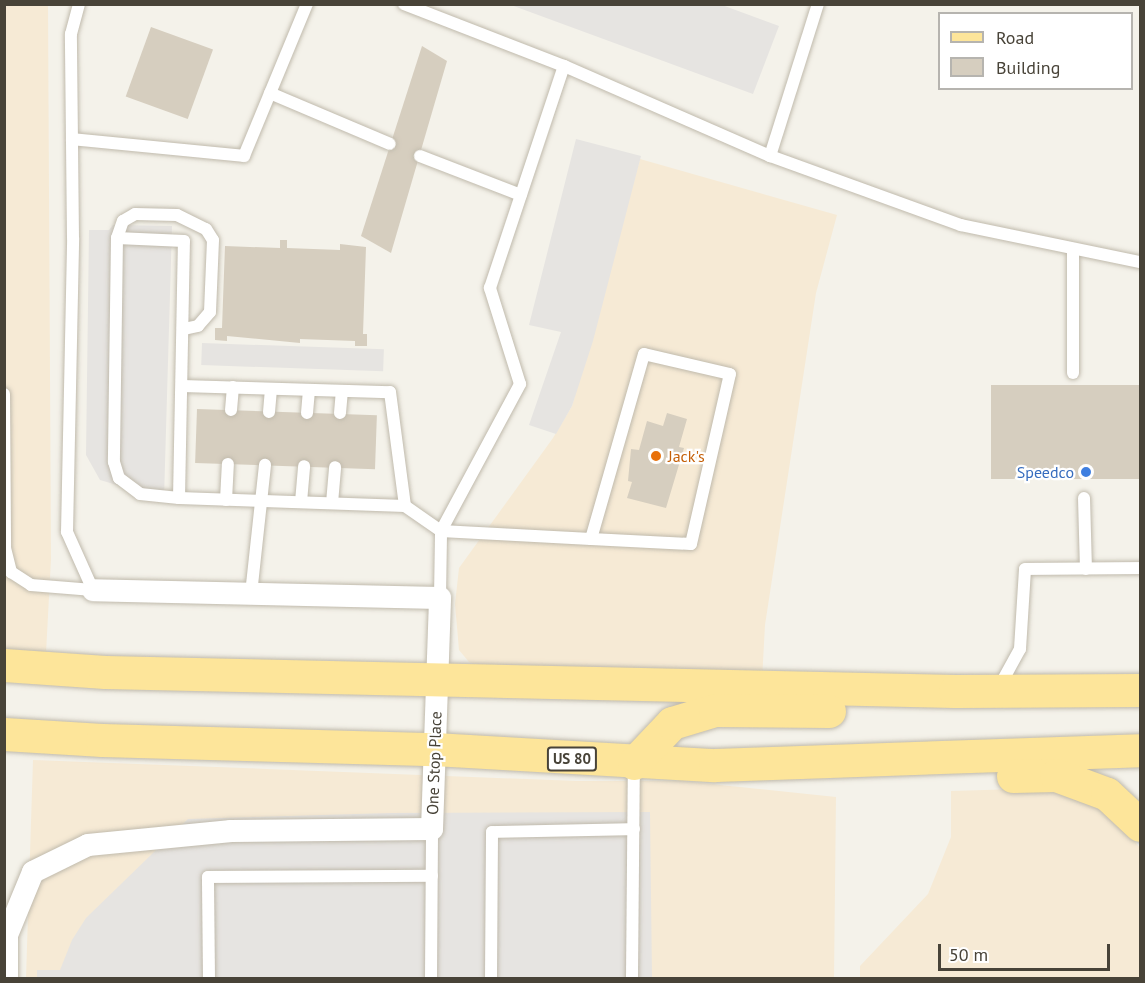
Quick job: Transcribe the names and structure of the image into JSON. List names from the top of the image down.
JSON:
{
  "streets": {
    "main road": ["US 80"],
    "street": ["One Stop Place"]
  },
  "crossings": [
    ["US 80", "One Stop Place"]
  ],
  "places": ["Jack's", "Speedco"],
  "legend": ["Road", "Building"],
  "scale_bar": "50 m"
}
